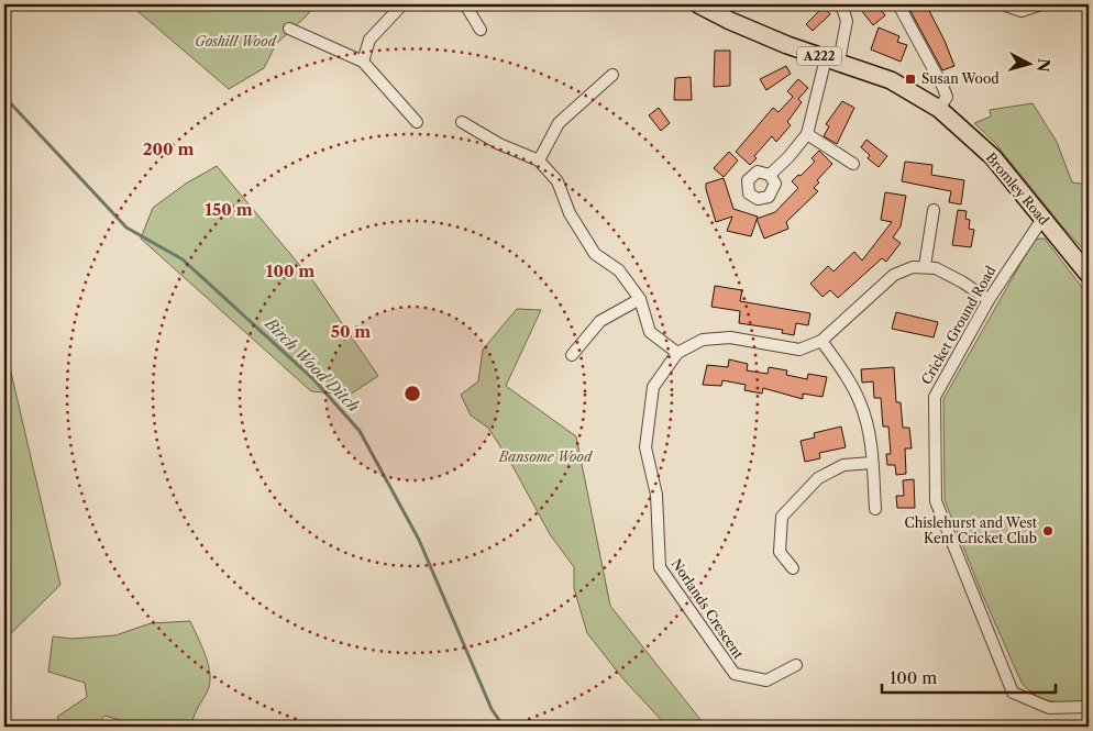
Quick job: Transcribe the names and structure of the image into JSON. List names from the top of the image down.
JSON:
{
  "streets": {
    "main road": ["A222", "Bromley Road"],
    "street": ["Cricket Ground Road", "Norlands Crescent"]
  },
  "crossings": [
    ["A222", "Bromley Road"],
    ["Bromley Road", "Cricket Ground Road"]
  ],
  "water": ["Birch Wood Ditch"],
  "parks": ["Goshill Wood", "Bansome Wood"],
  "places": {
    "transit": ["Susan Wood"],
    "other": ["Chislehurst and West Kent Cricket Club"]
  },
  "scale_bar": "100 m",
  "north": "right",
  "rings": [
    "200 m",
    "150 m",
    "100 m",
    "50 m"
  ]
}
